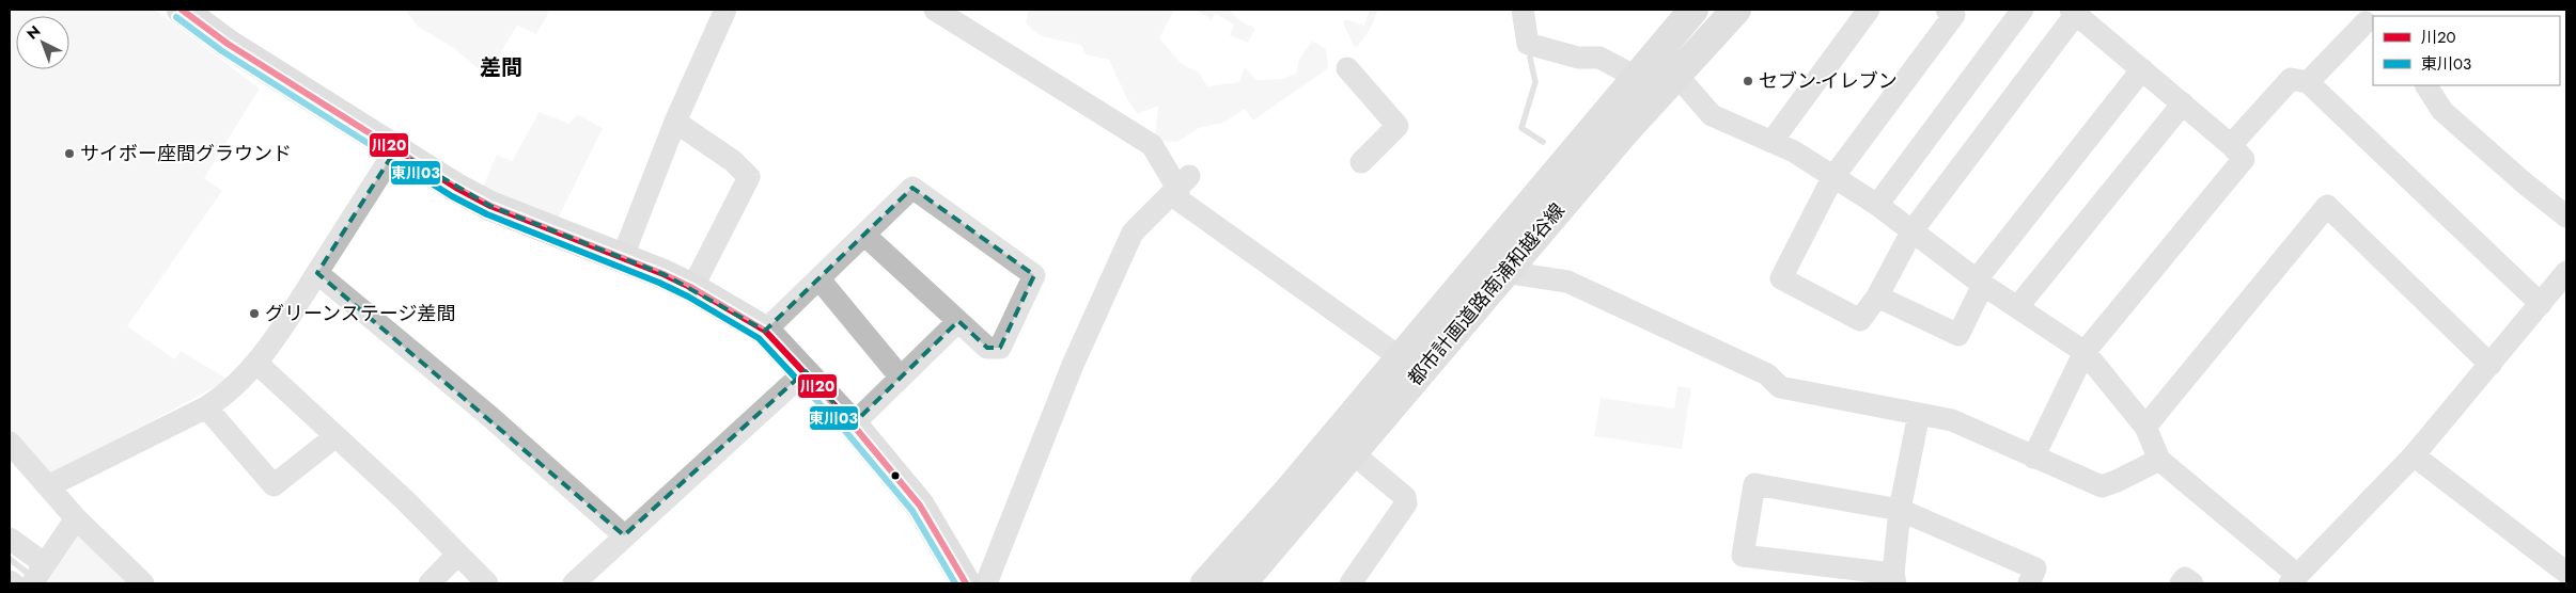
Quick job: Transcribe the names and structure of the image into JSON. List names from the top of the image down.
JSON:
{
  "streets": {
    "street": ["都市計画道路南浦和越谷線"]
  },
  "districts": ["差間"],
  "places": ["セブン-イレブン", "サイボー座間グラウンド", "グリーンステージ差間"],
  "lines": ["transit line 川20", "transit line 東川03"],
  "legend": ["川20", "東川03"],
  "north": "top left"
}
